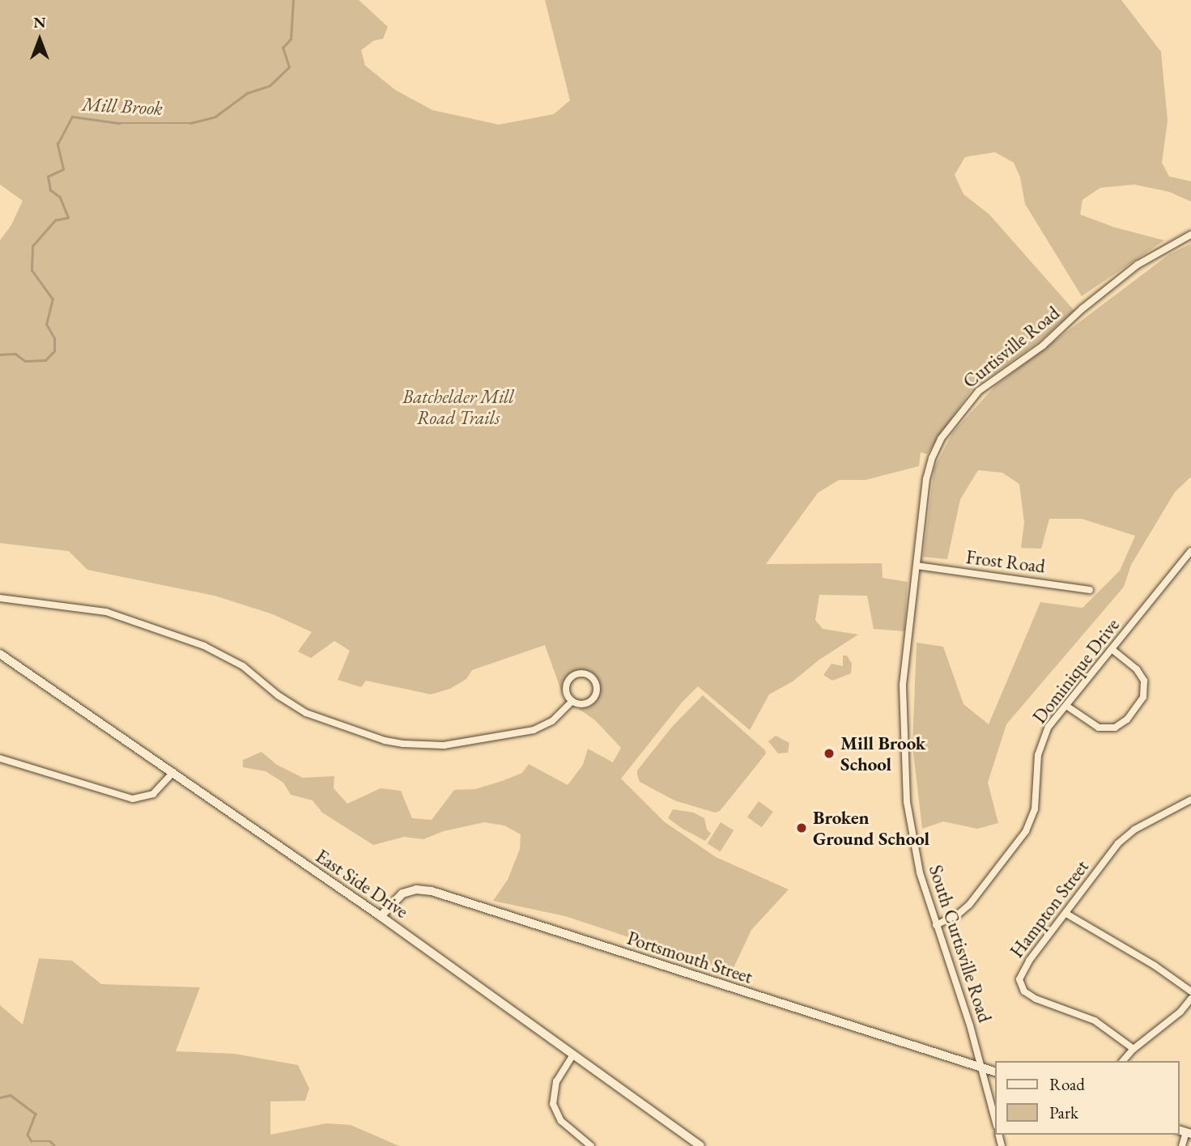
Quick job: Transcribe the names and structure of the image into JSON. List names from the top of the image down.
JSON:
{
  "streets": {
    "main road": ["East Side Drive"],
    "street": [
      "Curtisville Road",
      "Frost Road",
      "Dominique Drive",
      "Hampton Street",
      "South Curtisville Road",
      "Portsmouth Street"
    ]
  },
  "crossings": [
    ["Curtisville Road", "Frost Road"],
    ["Curtisville Road", "South Curtisville Road"],
    ["Frost Road", "South Curtisville Road"],
    ["Dominique Drive", "South Curtisville Road"],
    ["East Side Drive", "Portsmouth Street"],
    ["South Curtisville Road", "Portsmouth Street"]
  ],
  "water": ["Mill Brook"],
  "parks": ["Batchelder Mill Road Trails"],
  "places": ["Mill Brook School", "Broken Ground School"],
  "legend": ["Road", "Park"],
  "north": "top"
}
